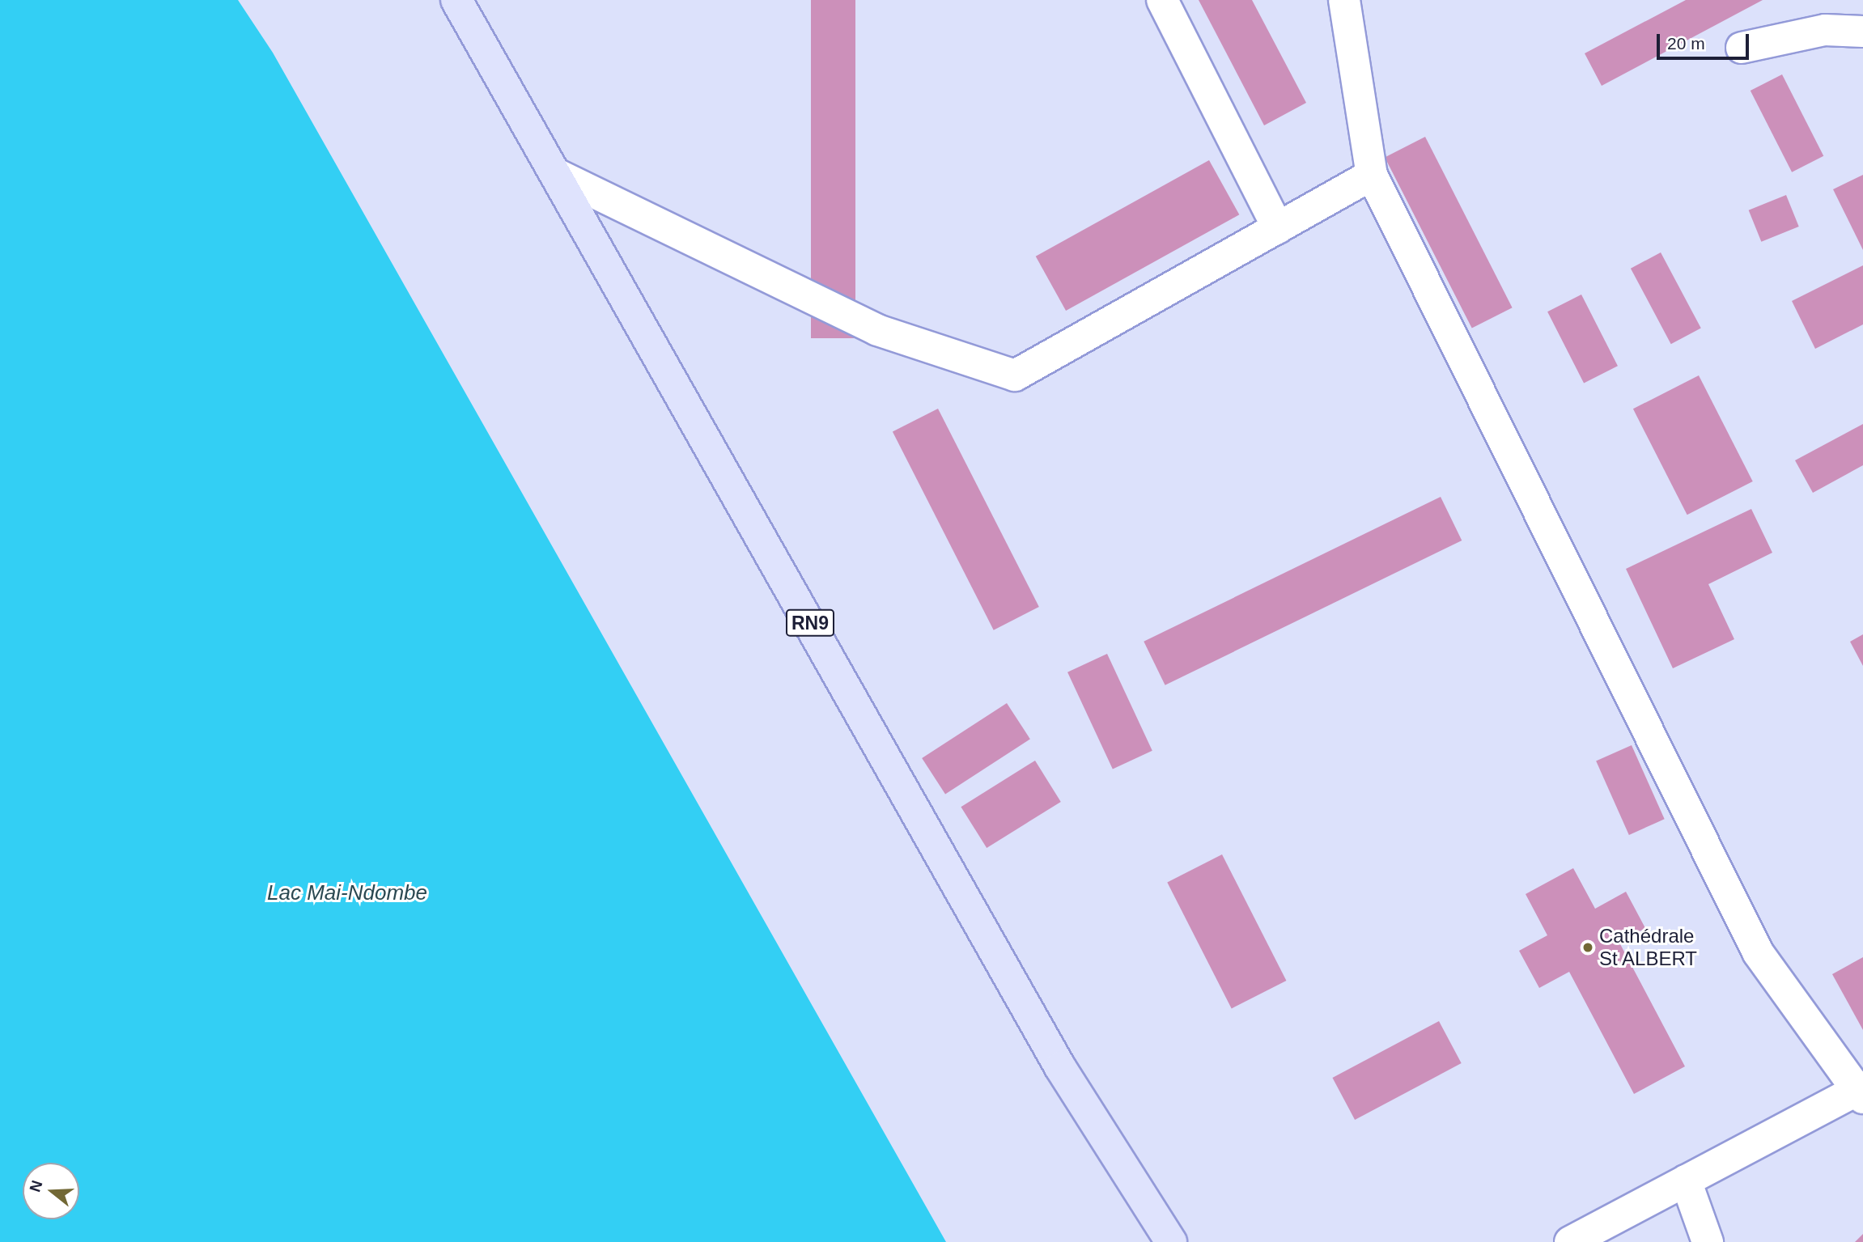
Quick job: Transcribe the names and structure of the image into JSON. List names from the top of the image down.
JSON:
{
  "streets": {
    "main road": ["RN9"]
  },
  "water": ["Lac Mai-Ndombe"],
  "places": ["Cathédrale St ALBERT"],
  "scale_bar": "20 m",
  "north": "left"
}
